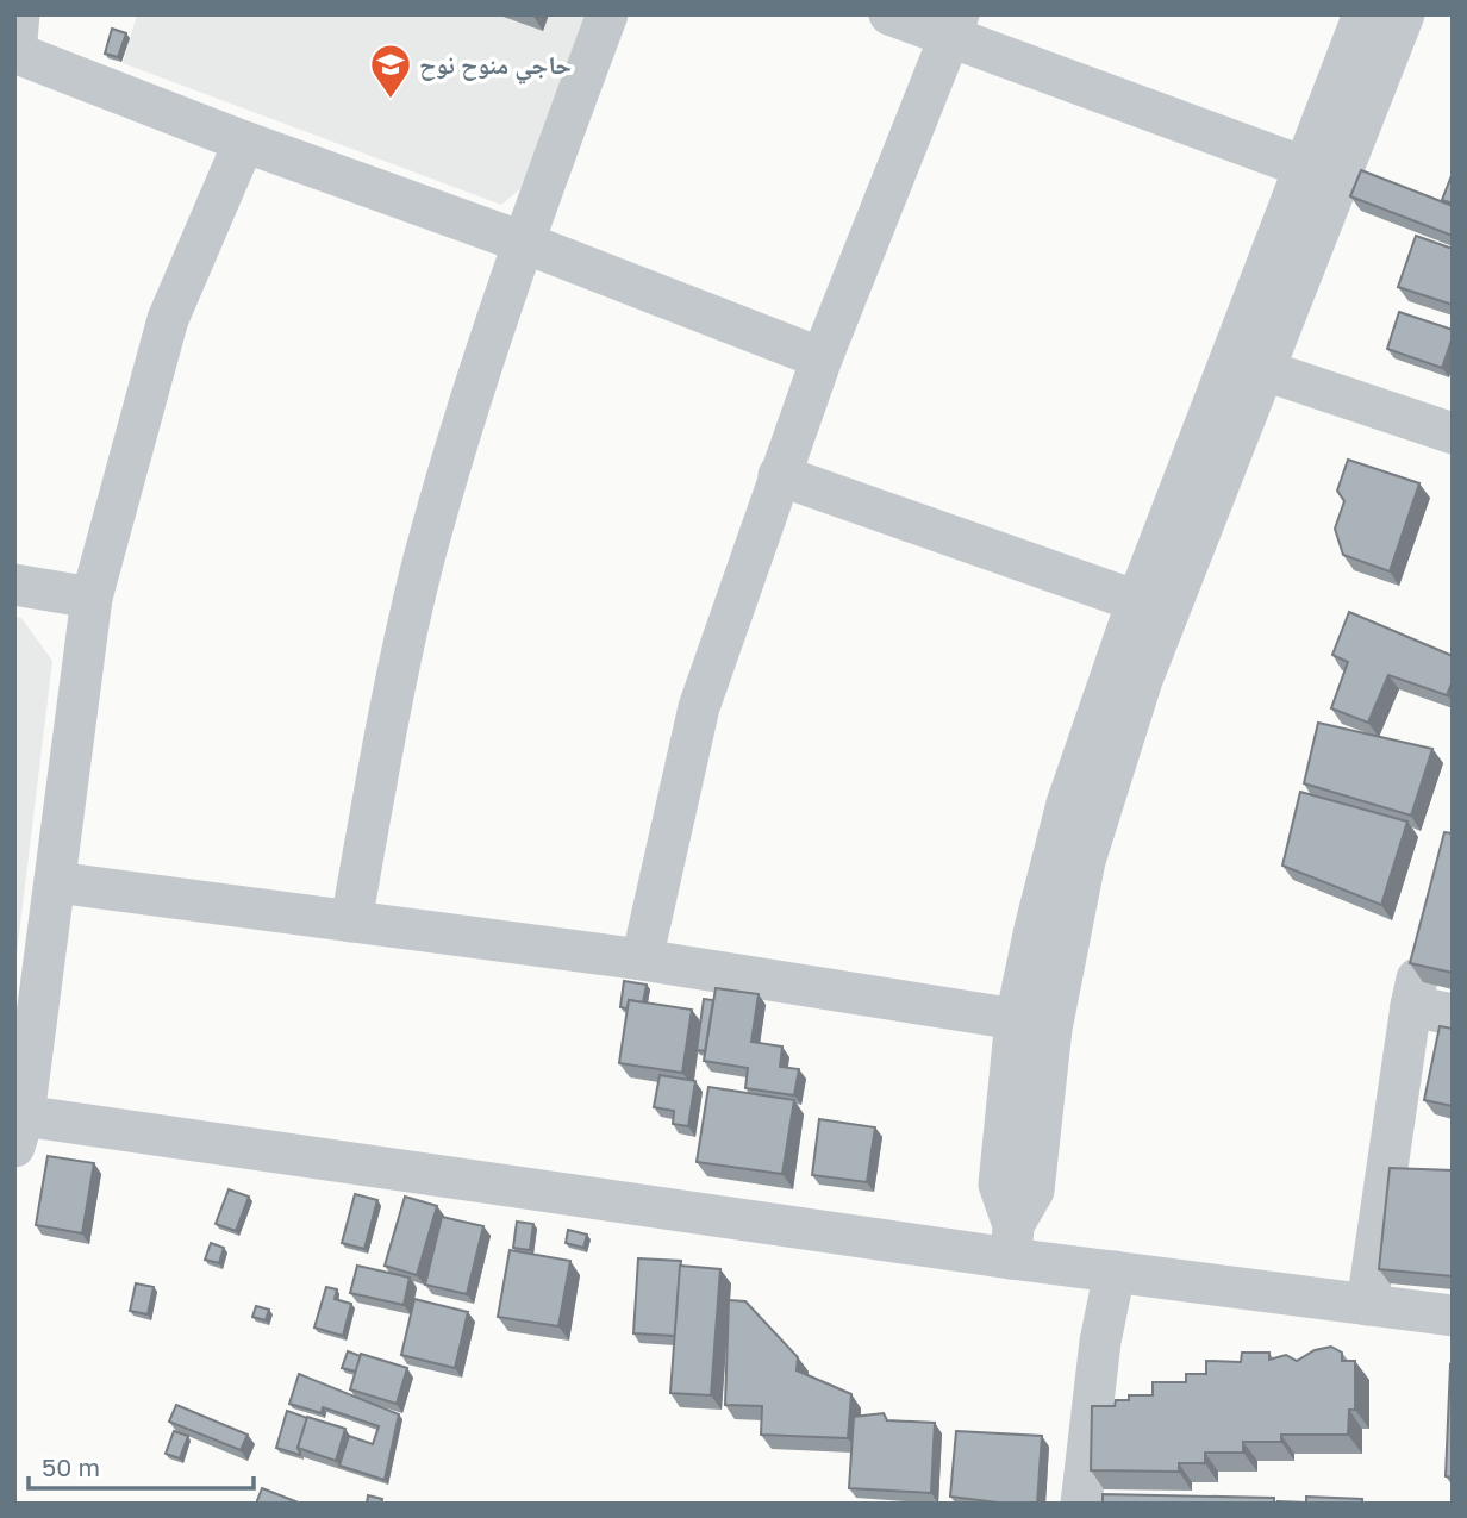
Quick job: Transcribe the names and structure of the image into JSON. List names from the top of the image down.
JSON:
{
  "places": {
    "school or university": ["حاجي منوح نوح"]
  },
  "scale_bar": "50 m"
}
